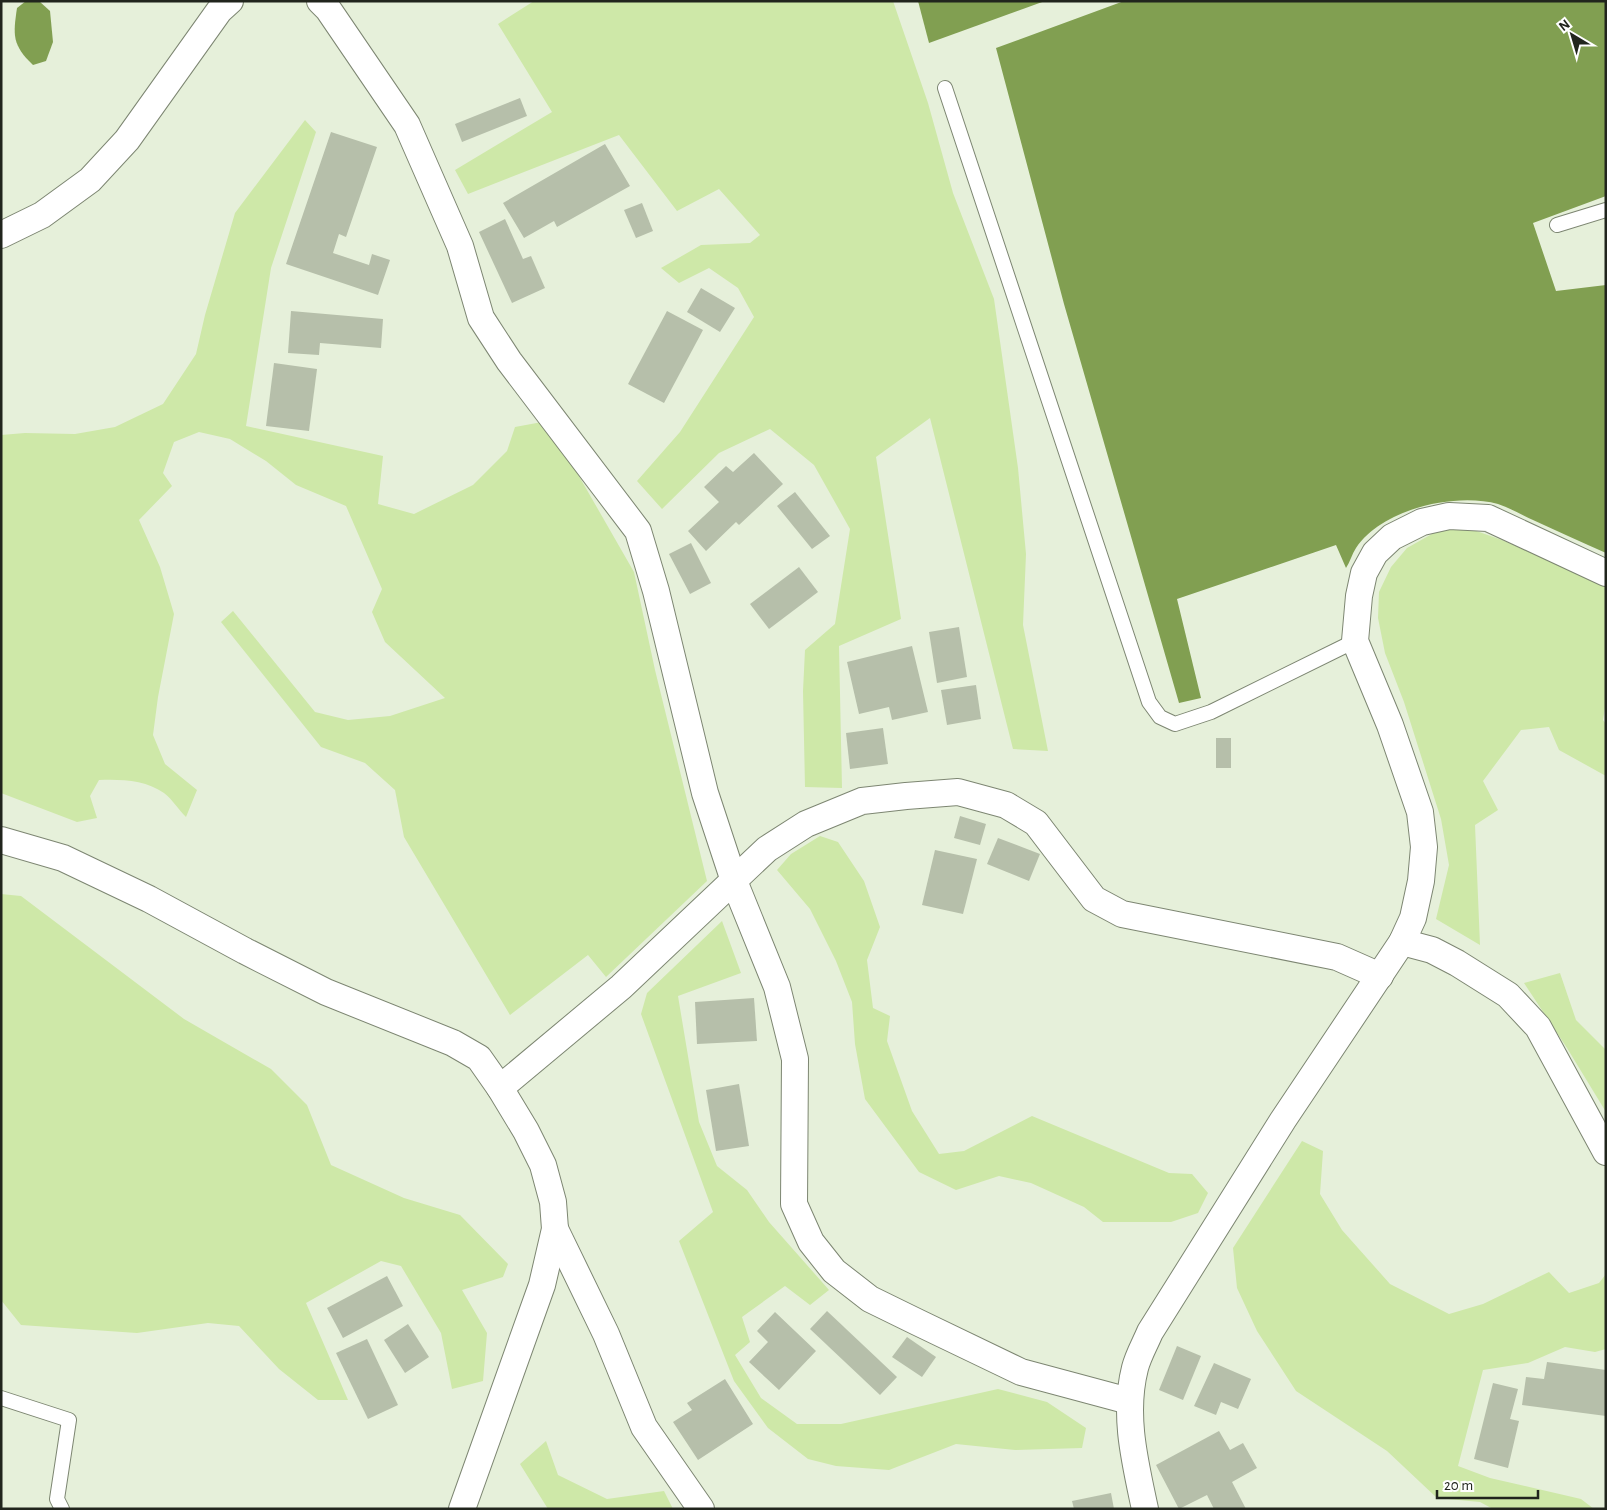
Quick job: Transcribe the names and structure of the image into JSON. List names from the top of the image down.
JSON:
{
  "scale_bar": "20 m",
  "north": "top left"
}
